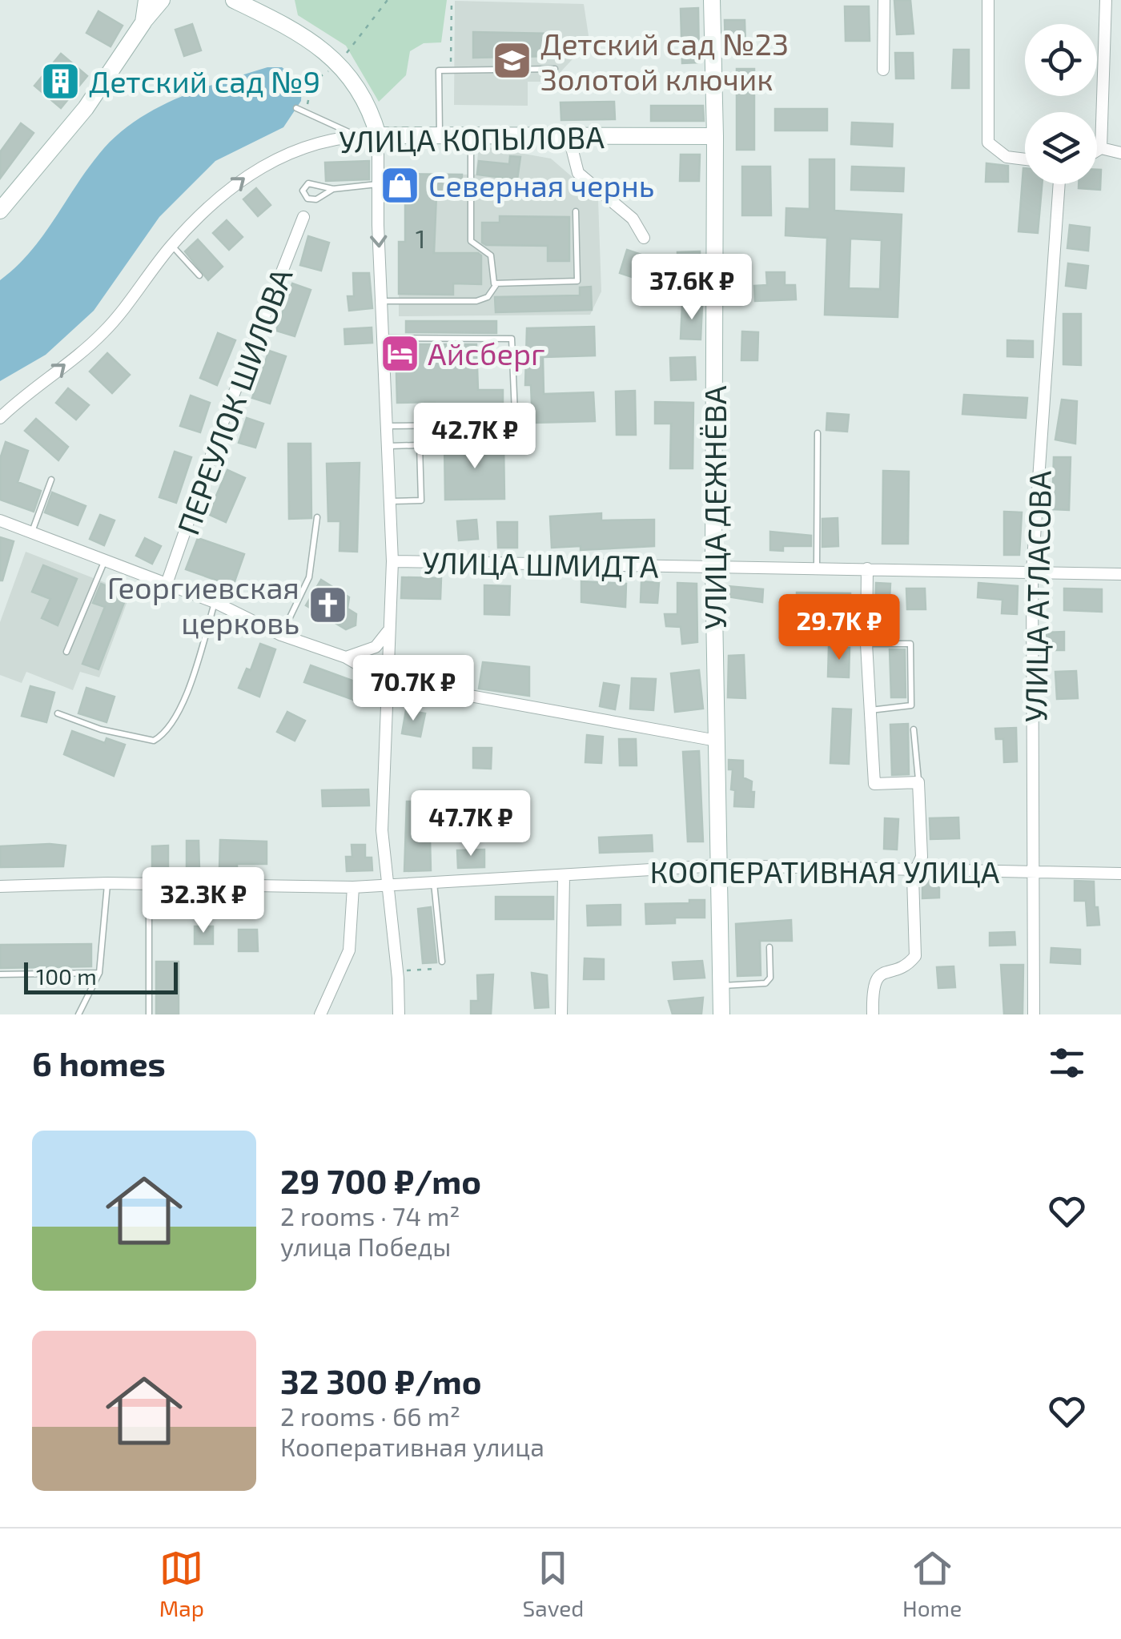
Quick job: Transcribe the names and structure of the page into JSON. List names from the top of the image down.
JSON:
{
  "streets": {
    "main road": ["УЛИЦА КОПЫЛОВА", "УЛИЦА ДЕЖНЁВА"],
    "street": [
      "ПЕРЕУЛОК ШИЛОВА",
      "УЛИЦА ШМИДТА",
      "УЛИЦА АТЛАСОВА",
      "КООПЕРАТИВНАЯ УЛИЦА"
    ]
  },
  "crossings": [
    ["УЛИЦА КОПЫЛОВА", "УЛИЦА ДЕЖНЁВА"],
    ["УЛИЦА ДЕЖНЁВА", "УЛИЦА ШМИДТА"],
    ["УЛИЦА ДЕЖНЁВА", "КООПЕРАТИВНАЯ УЛИЦА"],
    ["УЛИЦА ШМИДТА", "УЛИЦА АТЛАСОВА"],
    ["УЛИЦА АТЛАСОВА", "КООПЕРАТИВНАЯ УЛИЦА"]
  ],
  "one_way": ["УЛИЦА КОПЫЛОВА"],
  "places": {
    "school or university": ["Детский сад №23 Золотой ключик"],
    "building": ["Детский сад №9"],
    "shop": ["Северная чернь"],
    "hotel": ["Айсберг"],
    "church": ["Георгиевская церковь"]
  },
  "house_numbers": ["1"],
  "scale_bar": "100 m",
  "page": {
    "price": [
      "37.6K ₽",
      "42.7K ₽",
      "29.7K ₽",
      "70.7K ₽",
      "47.7K ₽",
      "32.3K ₽"
    ],
    "scale": "100 m",
    "heading": "6 homes",
    "list": [
      {
        "name": "29 700 ₽/mo",
        "note": "2 rooms · 74 m² · улица Победы"
      },
      {
        "name": "32 300 ₽/mo",
        "note": "2 rooms · 66 m² · Кооперативная улица"
      }
    ],
    "tabs": ["Map", "Saved", "Home"]
  }
}
